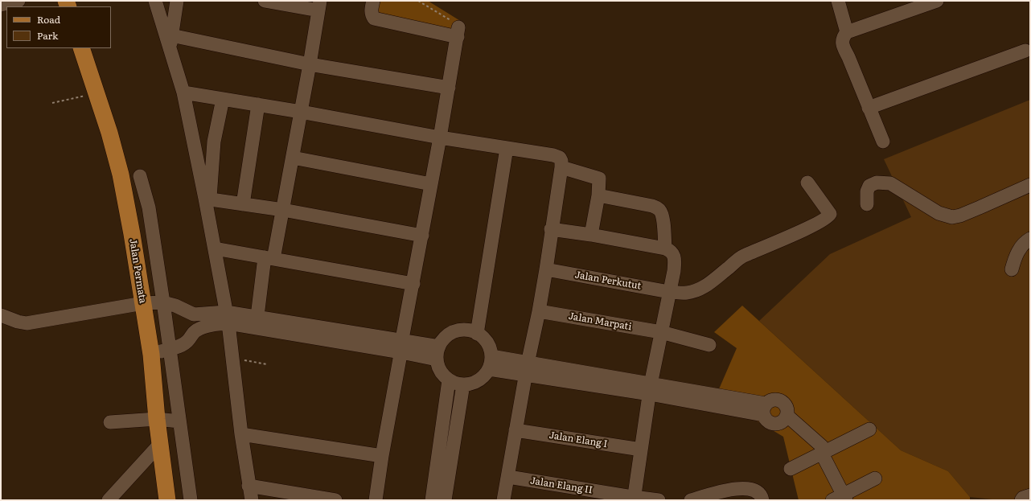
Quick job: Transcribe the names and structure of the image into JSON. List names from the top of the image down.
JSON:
{
  "streets": {
    "main road": ["Jalan Permata"],
    "street": [
      "Jalan Perkutut",
      "Jalan Marpati",
      "Jalan Elang I",
      "Jalan Elang II"
    ]
  },
  "legend": ["Road", "Park"]
}
